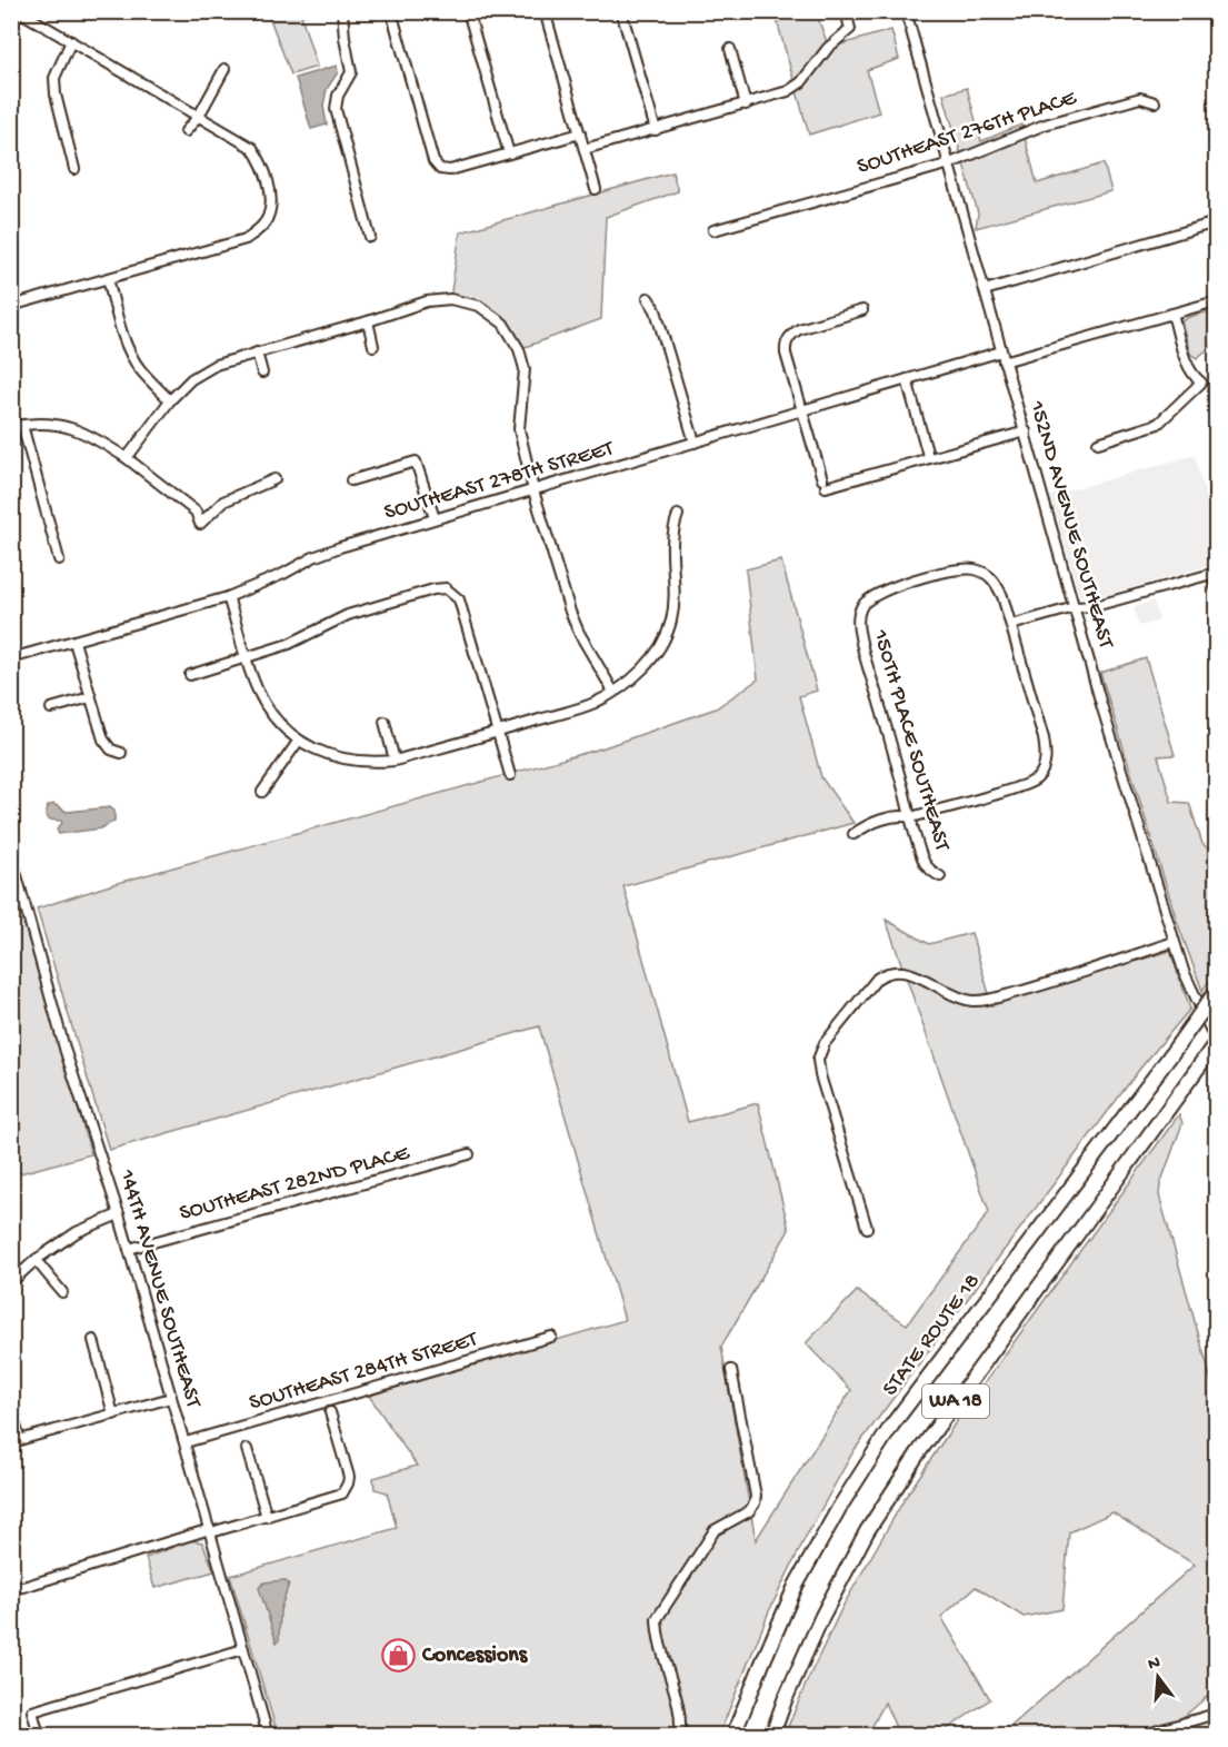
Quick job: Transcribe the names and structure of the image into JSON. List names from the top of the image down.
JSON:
{
  "streets": {
    "highway": ["STATE ROUTE 18", "WA 18"],
    "street": [
      "SOUTHEAST 276TH PLACE",
      "SOUTHEAST 278TH STREET",
      "152ND AVENUE SOUTHEAST",
      "150TH PLACE SOUTHEAST",
      "SOUTHEAST 282ND PLACE",
      "144TH AVENUE SOUTHEAST",
      "SOUTHEAST 284TH STREET"
    ]
  },
  "crossings": [
    ["SOUTHEAST 276TH PLACE", "152ND AVENUE SOUTHEAST"],
    ["SOUTHEAST 278TH STREET", "152ND AVENUE SOUTHEAST"],
    ["152ND AVENUE SOUTHEAST", "WA 18"],
    ["SOUTHEAST 282ND PLACE", "144TH AVENUE SOUTHEAST"],
    ["144TH AVENUE SOUTHEAST", "SOUTHEAST 284TH STREET"]
  ],
  "places": {
    "shop": ["Concessions"]
  },
  "north": "top"
}
